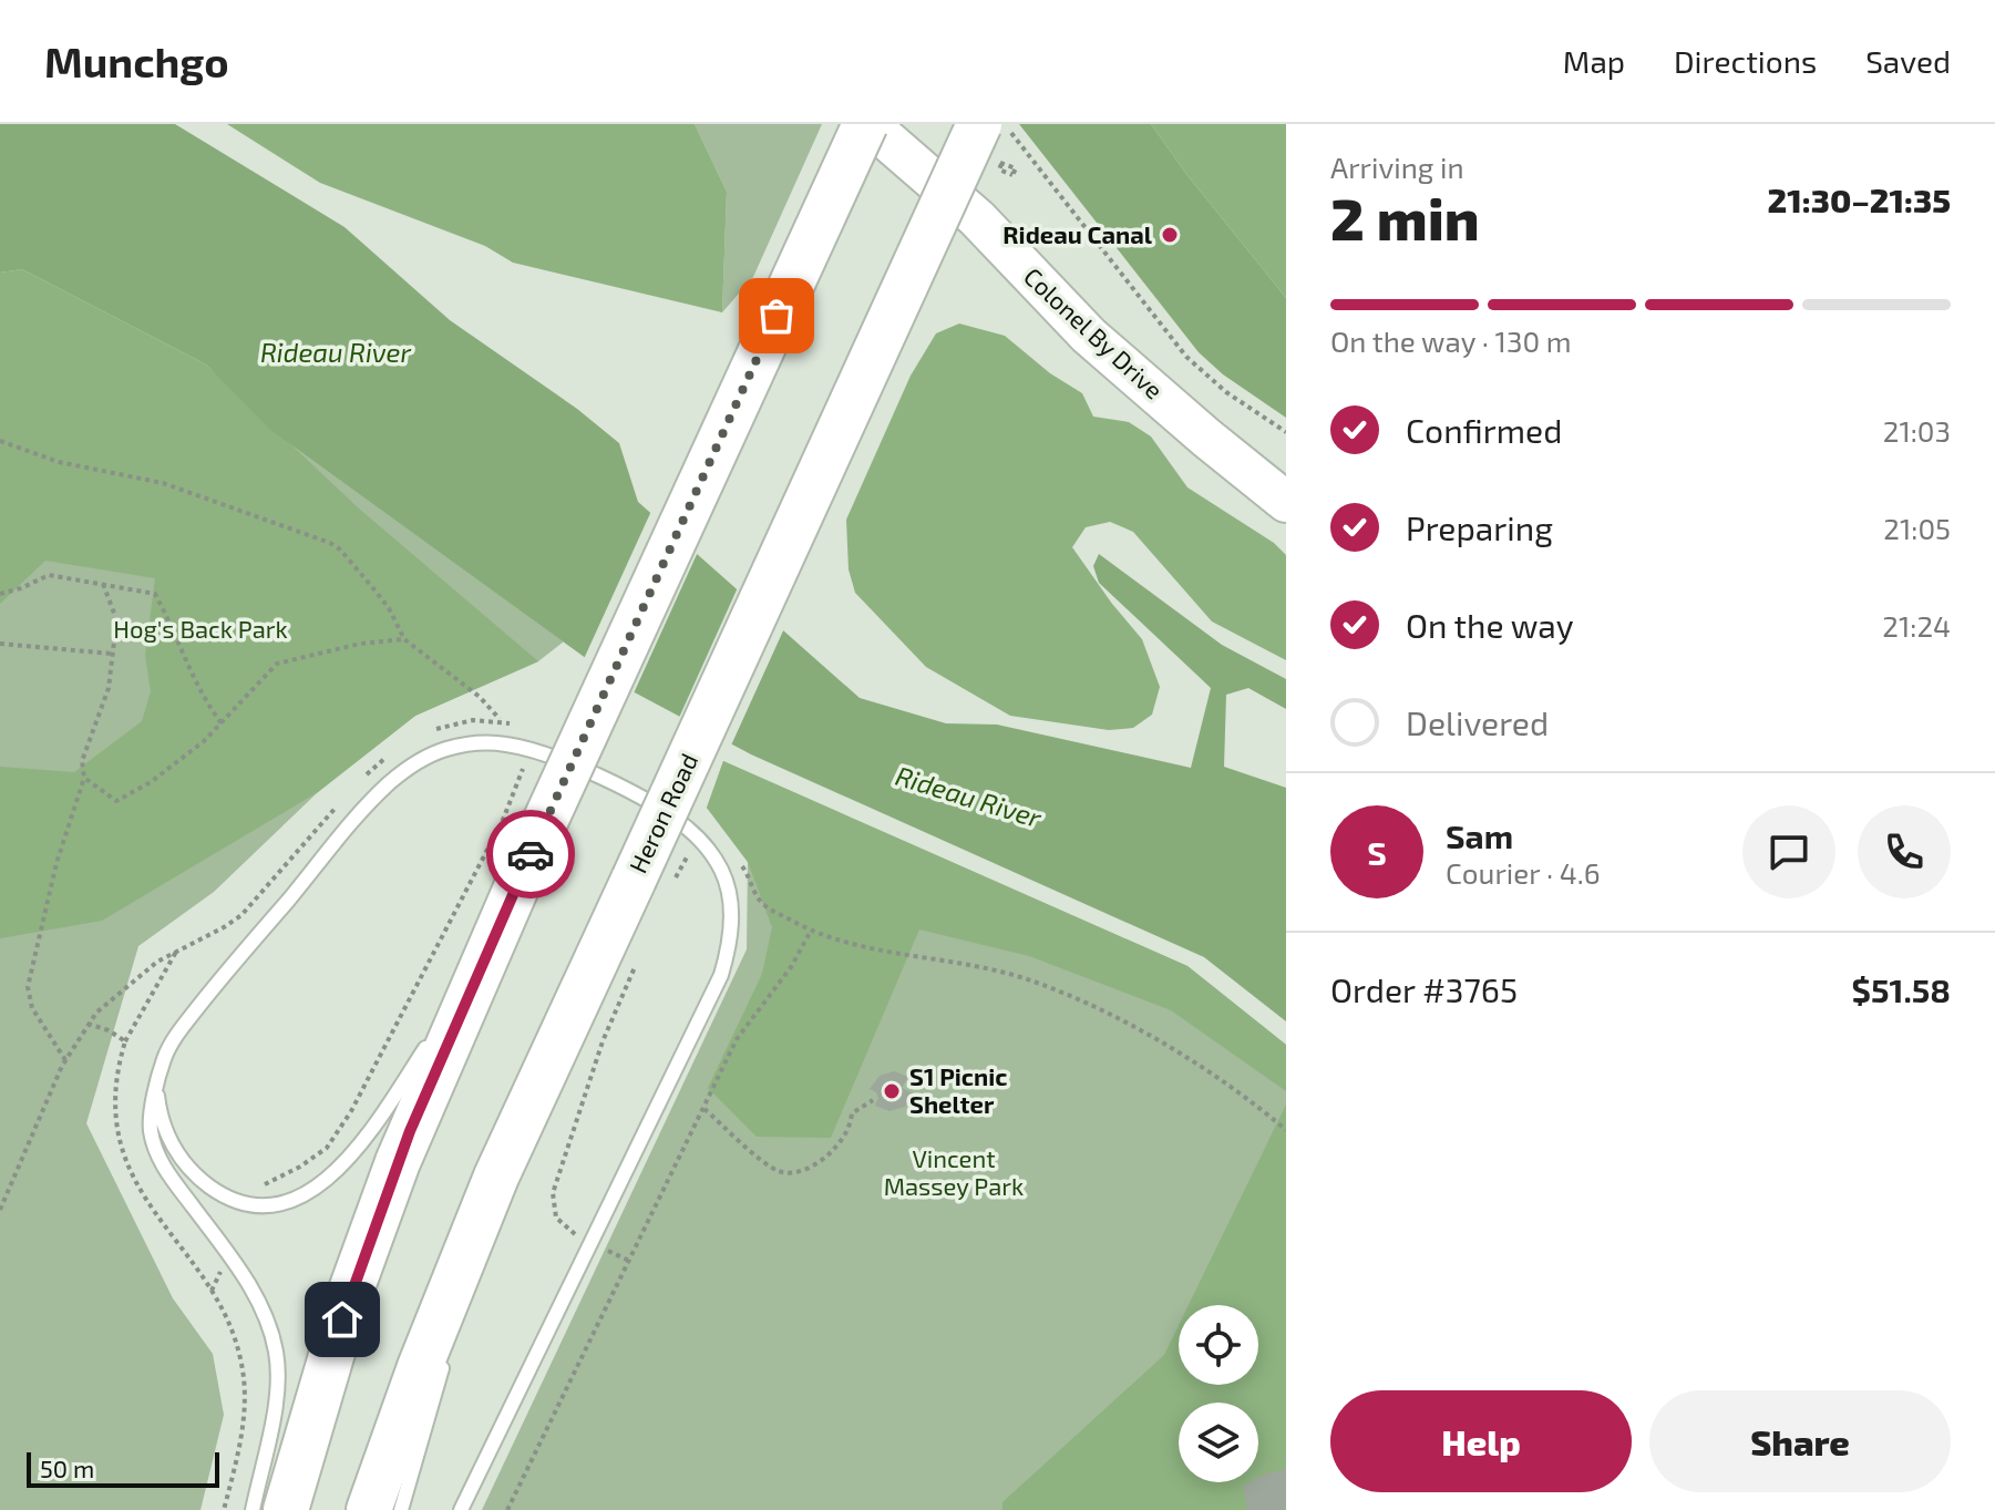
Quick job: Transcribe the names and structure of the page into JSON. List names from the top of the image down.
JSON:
{
  "streets": {
    "main road": ["Colonel By Drive", "Heron Road"]
  },
  "water": ["Rideau River"],
  "parks": ["Hog's Back Park", "Vincent Massey Park"],
  "places": ["Rideau Canal", "S1 Picnic Shelter"],
  "scale_bar": "50 m",
  "page": {
    "header": "Munchgo",
    "nav": ["Map", "Directions", "Saved"],
    "heading": ["2 min", "Arriving in", "21:30–21:35"],
    "panel": [
      "Sam",
      "Courier · 4.6",
      "Order #3765",
      "$51.58"
    ],
    "bar": "On the way · 130 m",
    "list": [
      ["Confirmed", "21:03"],
      ["Preparing", "21:05"],
      ["On the way", "21:24"],
      "Delivered"
    ],
    "round": "S",
    "buttons": ["Help", "Share"],
    "scale": "50 m"
  }
}
